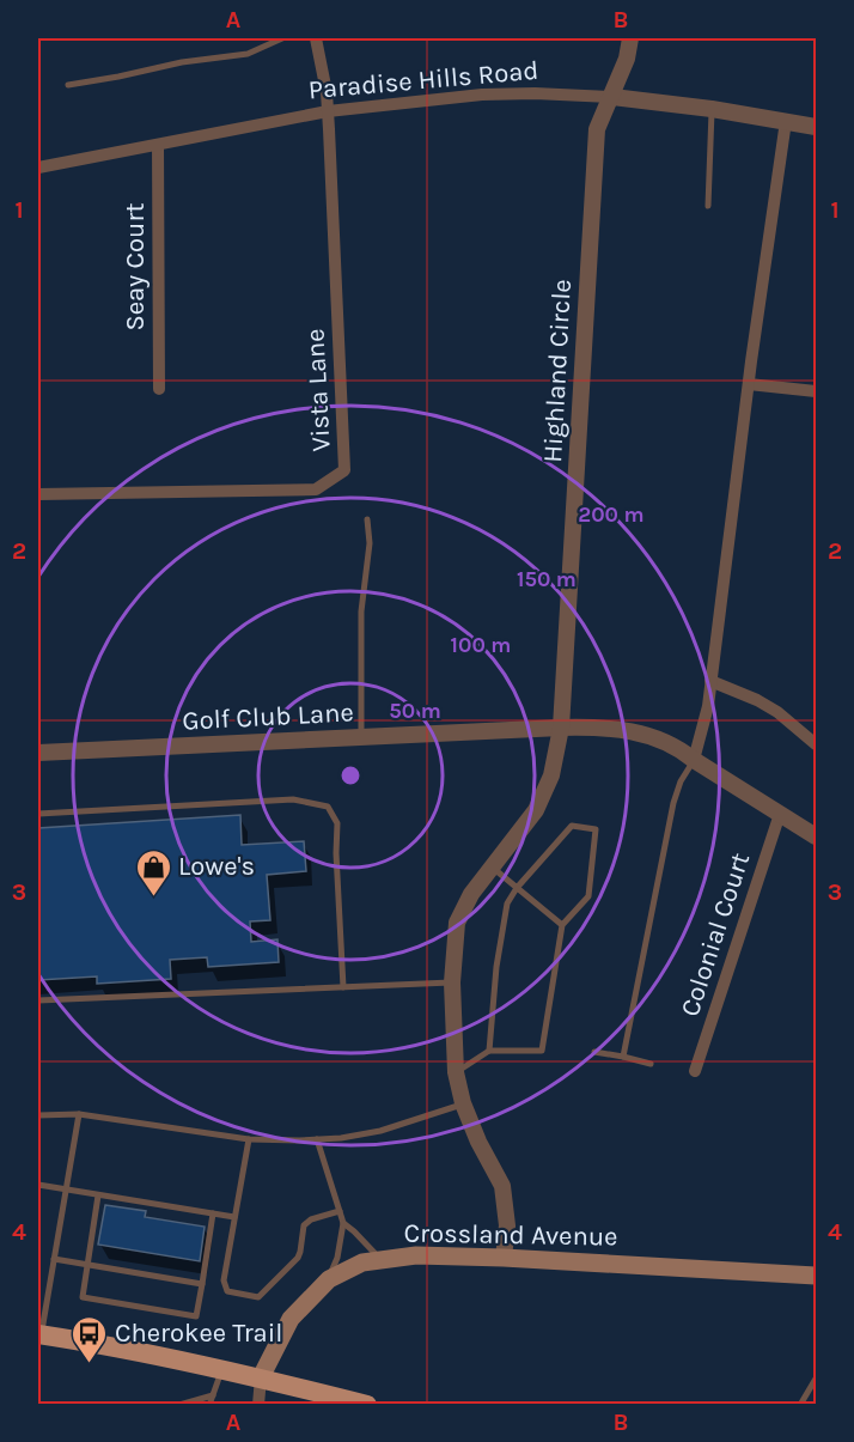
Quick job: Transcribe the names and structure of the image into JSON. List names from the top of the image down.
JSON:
{
  "streets": {
    "main road": ["Crossland Avenue"],
    "street": [
      "Paradise Hills Road",
      "Seay Court",
      "Highland Circle",
      "Vista Lane",
      "Golf Club Lane",
      "Colonial Court"
    ]
  },
  "crossings": [
    ["Paradise Hills Road", "Seay Court"],
    ["Paradise Hills Road", "Highland Circle"],
    ["Paradise Hills Road", "Vista Lane"],
    ["Highland Circle", "Golf Club Lane"],
    ["Highland Circle", "Crossland Avenue"],
    ["Golf Club Lane", "Colonial Court"]
  ],
  "places": {
    "shop": ["Lowe's"],
    "bus stop": ["Cherokee Trail"]
  },
  "grid": {
    "columns": ["A", "B"],
    "rows": [
      "1",
      "2",
      "3",
      "4"
    ]
  },
  "rings": [
    "200 m",
    "150 m",
    "100 m",
    "50 m"
  ]
}
